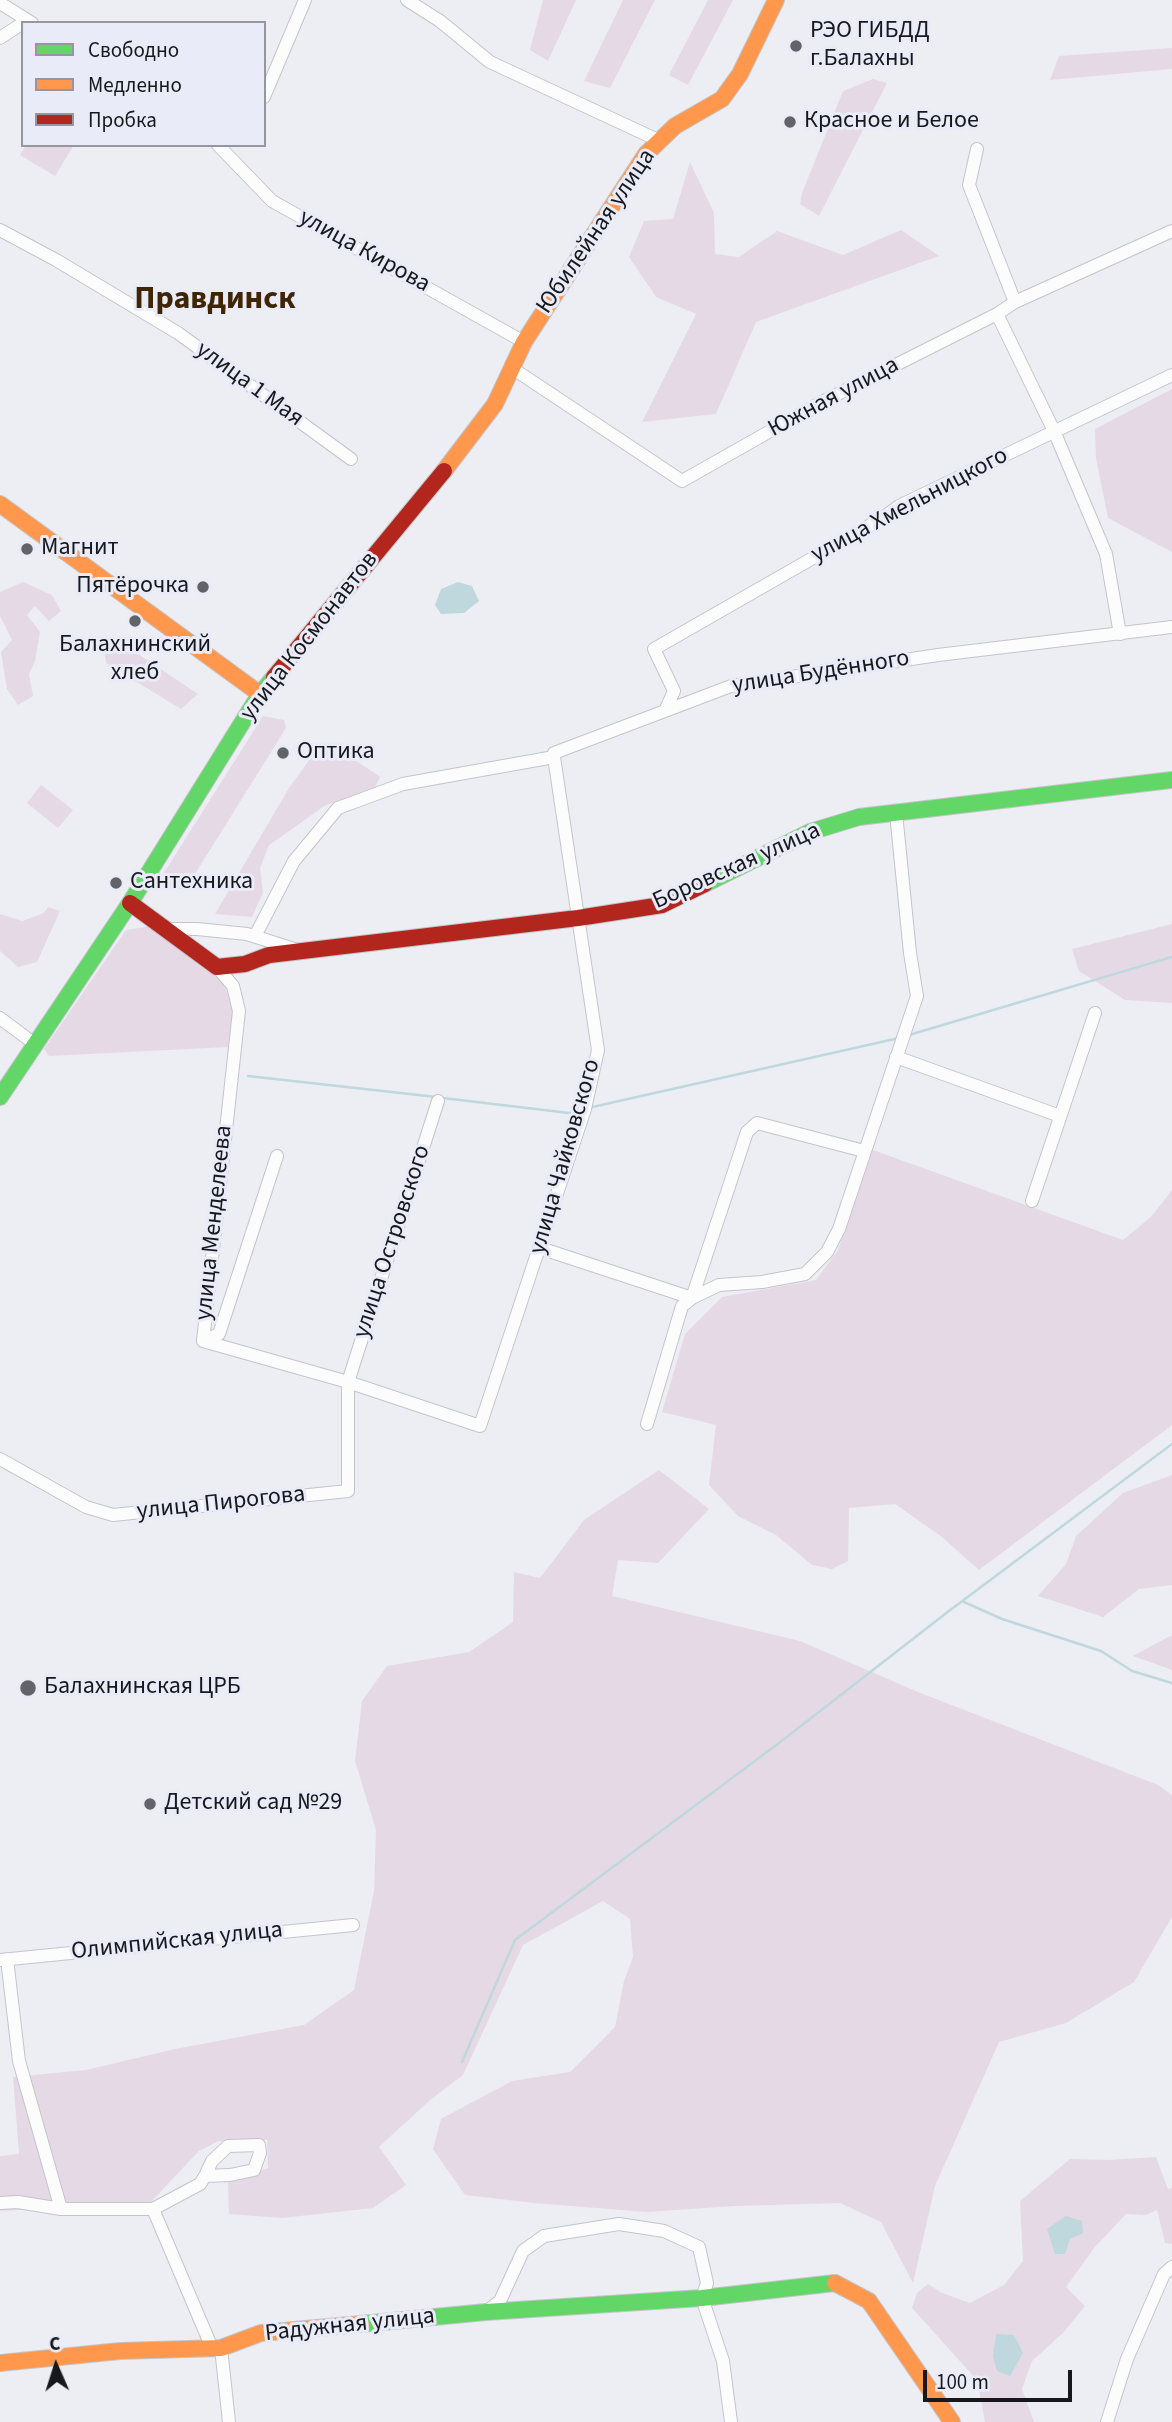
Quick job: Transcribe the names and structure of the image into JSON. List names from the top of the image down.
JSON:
{
  "streets": {
    "street": [
      "Юбилейная улица",
      "улица Кирова",
      "улица 1 Мая",
      "Южная улица",
      "улица Хмельницкого",
      "улица Космонавтов",
      "улица Будённого",
      "Боровская улица",
      "улица Чайковского",
      "улица Менделеева",
      "улица Островского",
      "улица Пирогова",
      "Олимпийская улица",
      "Радужная улица"
    ]
  },
  "crossings": [
    ["Юбилейная улица", "улица Кирова"],
    ["Юбилейная улица", "улица Космонавтов"],
    ["улица Кирова", "улица Космонавтов"],
    ["Южная улица", "улица Космонавтов"],
    ["улица Хмельницкого", "улица Будённого"],
    ["улица Будённого", "Боровская улица"],
    ["улица Будённого", "улица Чайковского"],
    ["Боровская улица", "улица Чайковского"],
    ["Боровская улица", "улица Менделеева"],
    ["улица Чайковского", "улица Островского"],
    ["улица Чайковского", "улица Пирогова"],
    ["улица Островского", "улица Пирогова"]
  ],
  "districts": ["Правдинск"],
  "places": [
    "РЭО ГИБДД г.Балахны",
    "Красное и Белое",
    "Магнит",
    "Пятёрочка",
    "Балахнинский хлеб",
    "Оптика",
    "Сантехника",
    "Балахнинская ЦРБ",
    "Детский сад №29"
  ],
  "legend": ["Свободно", "Медленно", "Пробка"],
  "scale_bar": "100 m",
  "north": "top"
}
